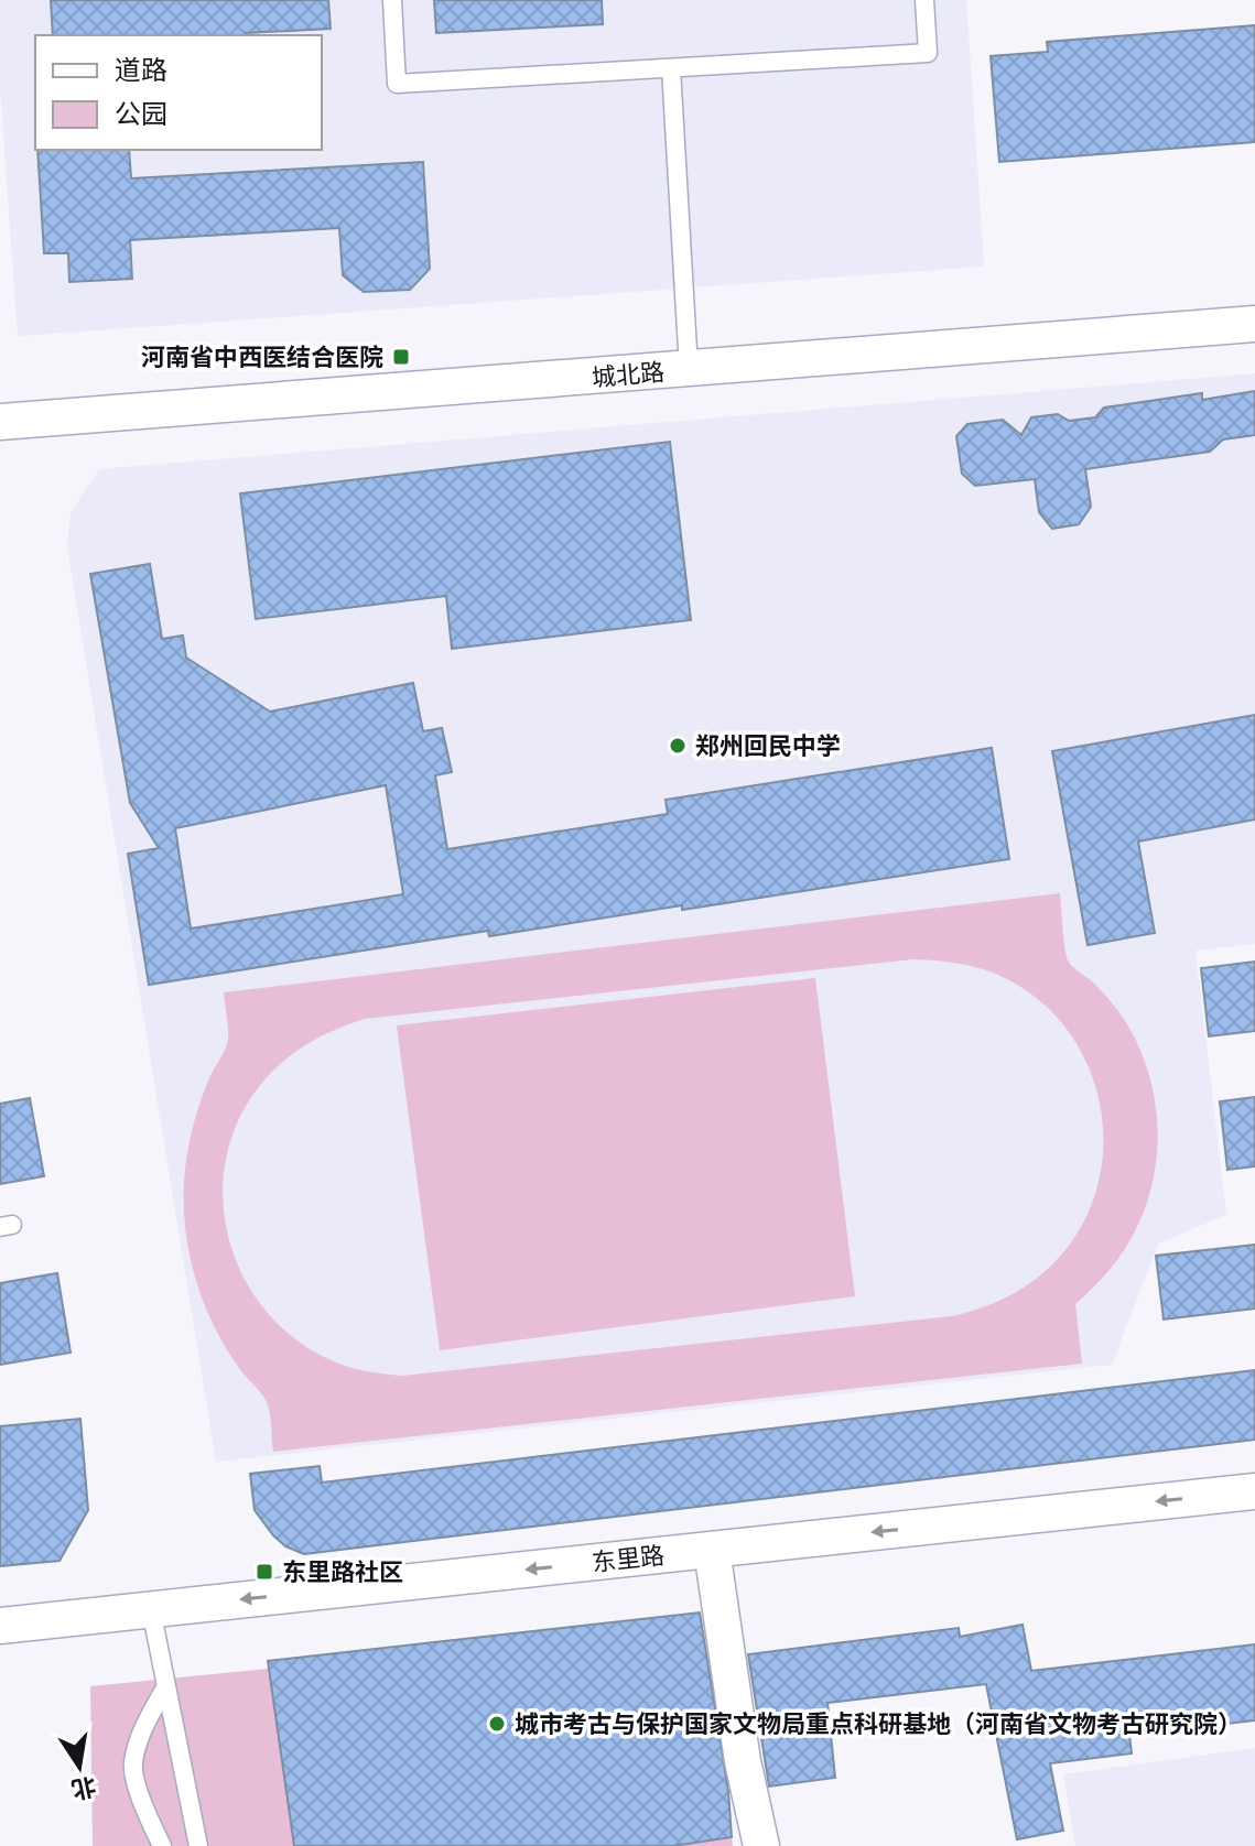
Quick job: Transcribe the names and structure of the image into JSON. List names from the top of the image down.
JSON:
{
  "streets": {
    "street": ["城北路", "东里路"]
  },
  "one_way": ["东里路"],
  "places": {
    "transit": ["河南省中西医结合医院", "东里路社区"],
    "other": ["郑州回民中学", "城市考古与保护国家文物局重点科研基地（河南省文物考古研究院）"]
  },
  "legend": ["道路", "公园"],
  "north": "bottom"
}
